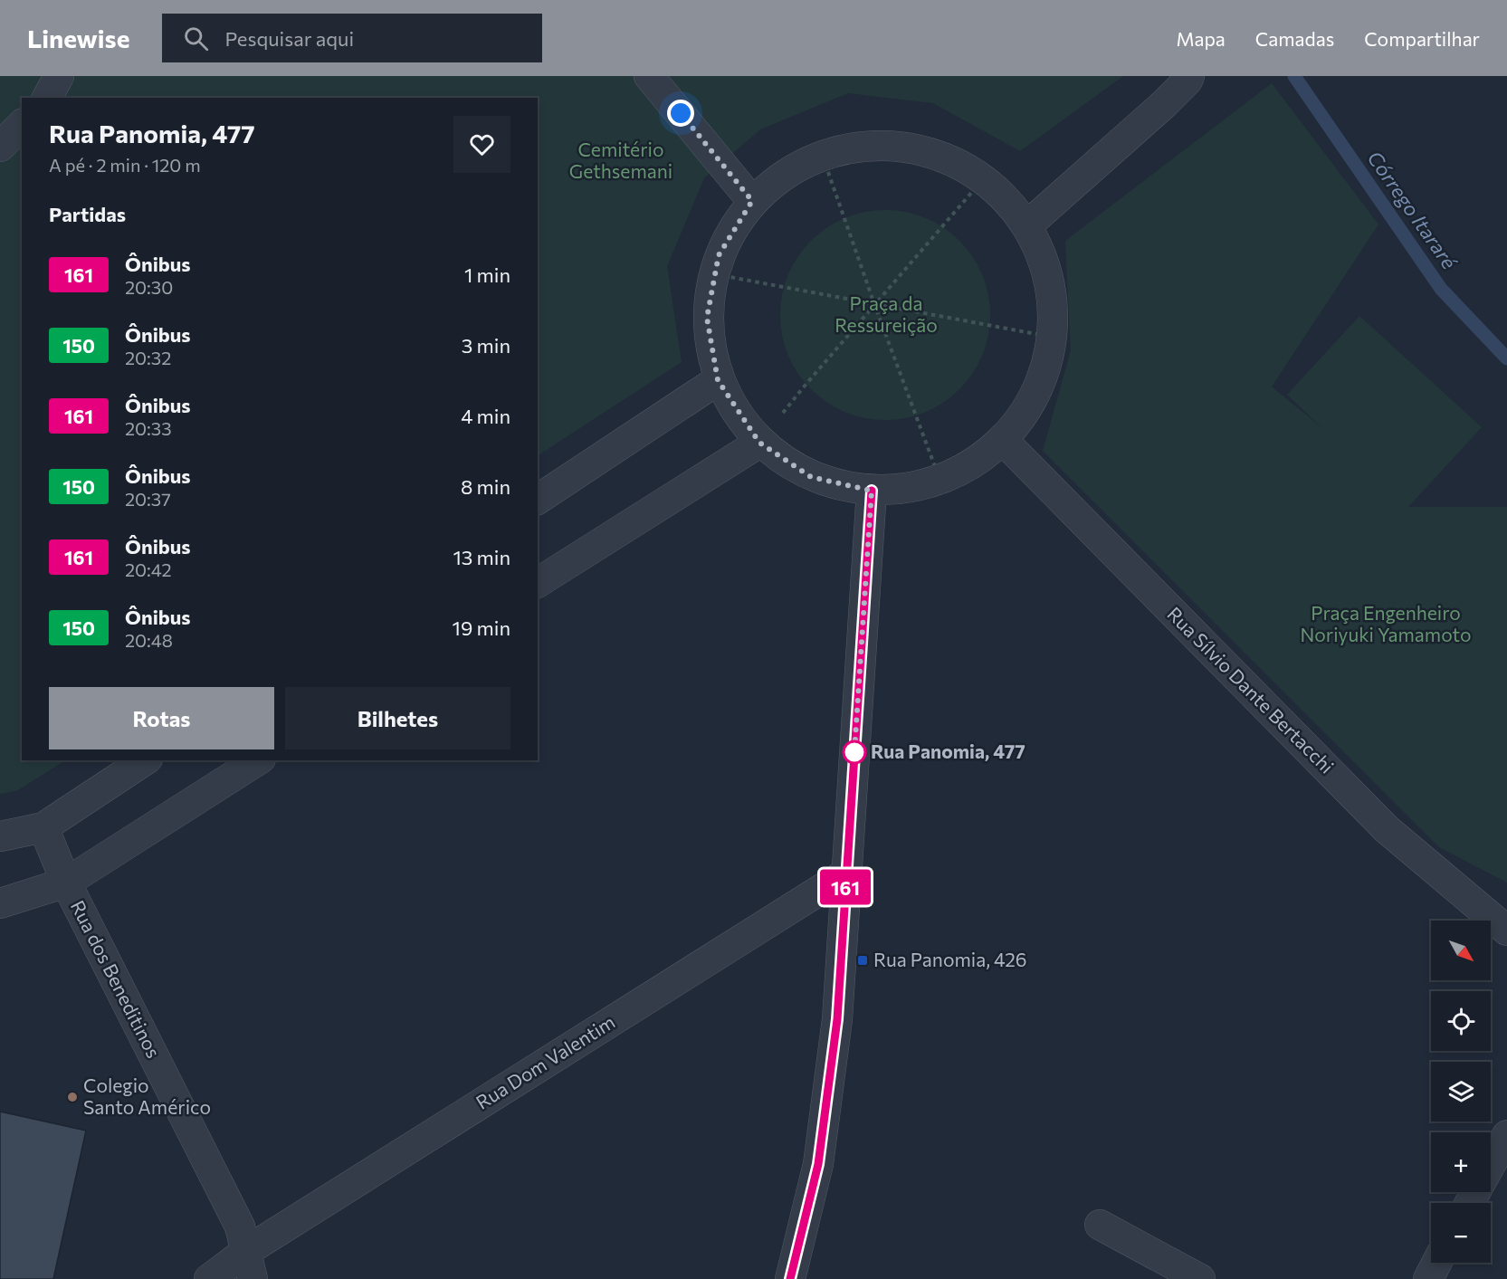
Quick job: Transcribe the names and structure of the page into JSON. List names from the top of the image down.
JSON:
{
  "streets": {
    "street": ["Rua Sílvio Dante Bertacchi", "Rua dos Beneditinos", "Rua Dom Valentim"]
  },
  "crossings": [
    ["Rua dos Beneditinos", "Rua Dom Valentim"]
  ],
  "water": ["Córrego Itararé"],
  "parks": ["Cemitério Gethsemani", "Praça da Ressureição", "Praça Engenheiro Noriyuki Yamamoto"],
  "places": {
    "other": ["Rua Panomia, 477", "Colegio Santo Américo"],
    "transit": ["Rua Panomia, 426"]
  },
  "lines": ["bus line 161"],
  "north": "bottom right",
  "page": {
    "header": "Linewise",
    "search": "Pesquisar aqui",
    "nav": ["Mapa", "Camadas", "Compartilhar"],
    "on_map": "161",
    "heading": [
      ["Rua Panomia, 477", "A pé · 2 min · 120 m"],
      "Partidas"
    ],
    "list": [
      {
        "mark": "161",
        "name": "Ônibus",
        "note": "20:30",
        "value": "1 min"
      },
      {
        "mark": "150",
        "name": "Ônibus",
        "note": "20:32",
        "value": "3 min"
      },
      {
        "mark": "161",
        "name": "Ônibus",
        "note": "20:33",
        "value": "4 min"
      },
      {
        "mark": "150",
        "name": "Ônibus",
        "note": "20:37",
        "value": "8 min"
      },
      {
        "mark": "161",
        "name": "Ônibus",
        "note": "20:42",
        "value": "13 min"
      },
      {
        "mark": "150",
        "name": "Ônibus",
        "note": "20:48",
        "value": "19 min"
      }
    ],
    "buttons": ["Rotas", "Bilhetes"],
    "map_buttons": ["+", "−"]
  }
}
